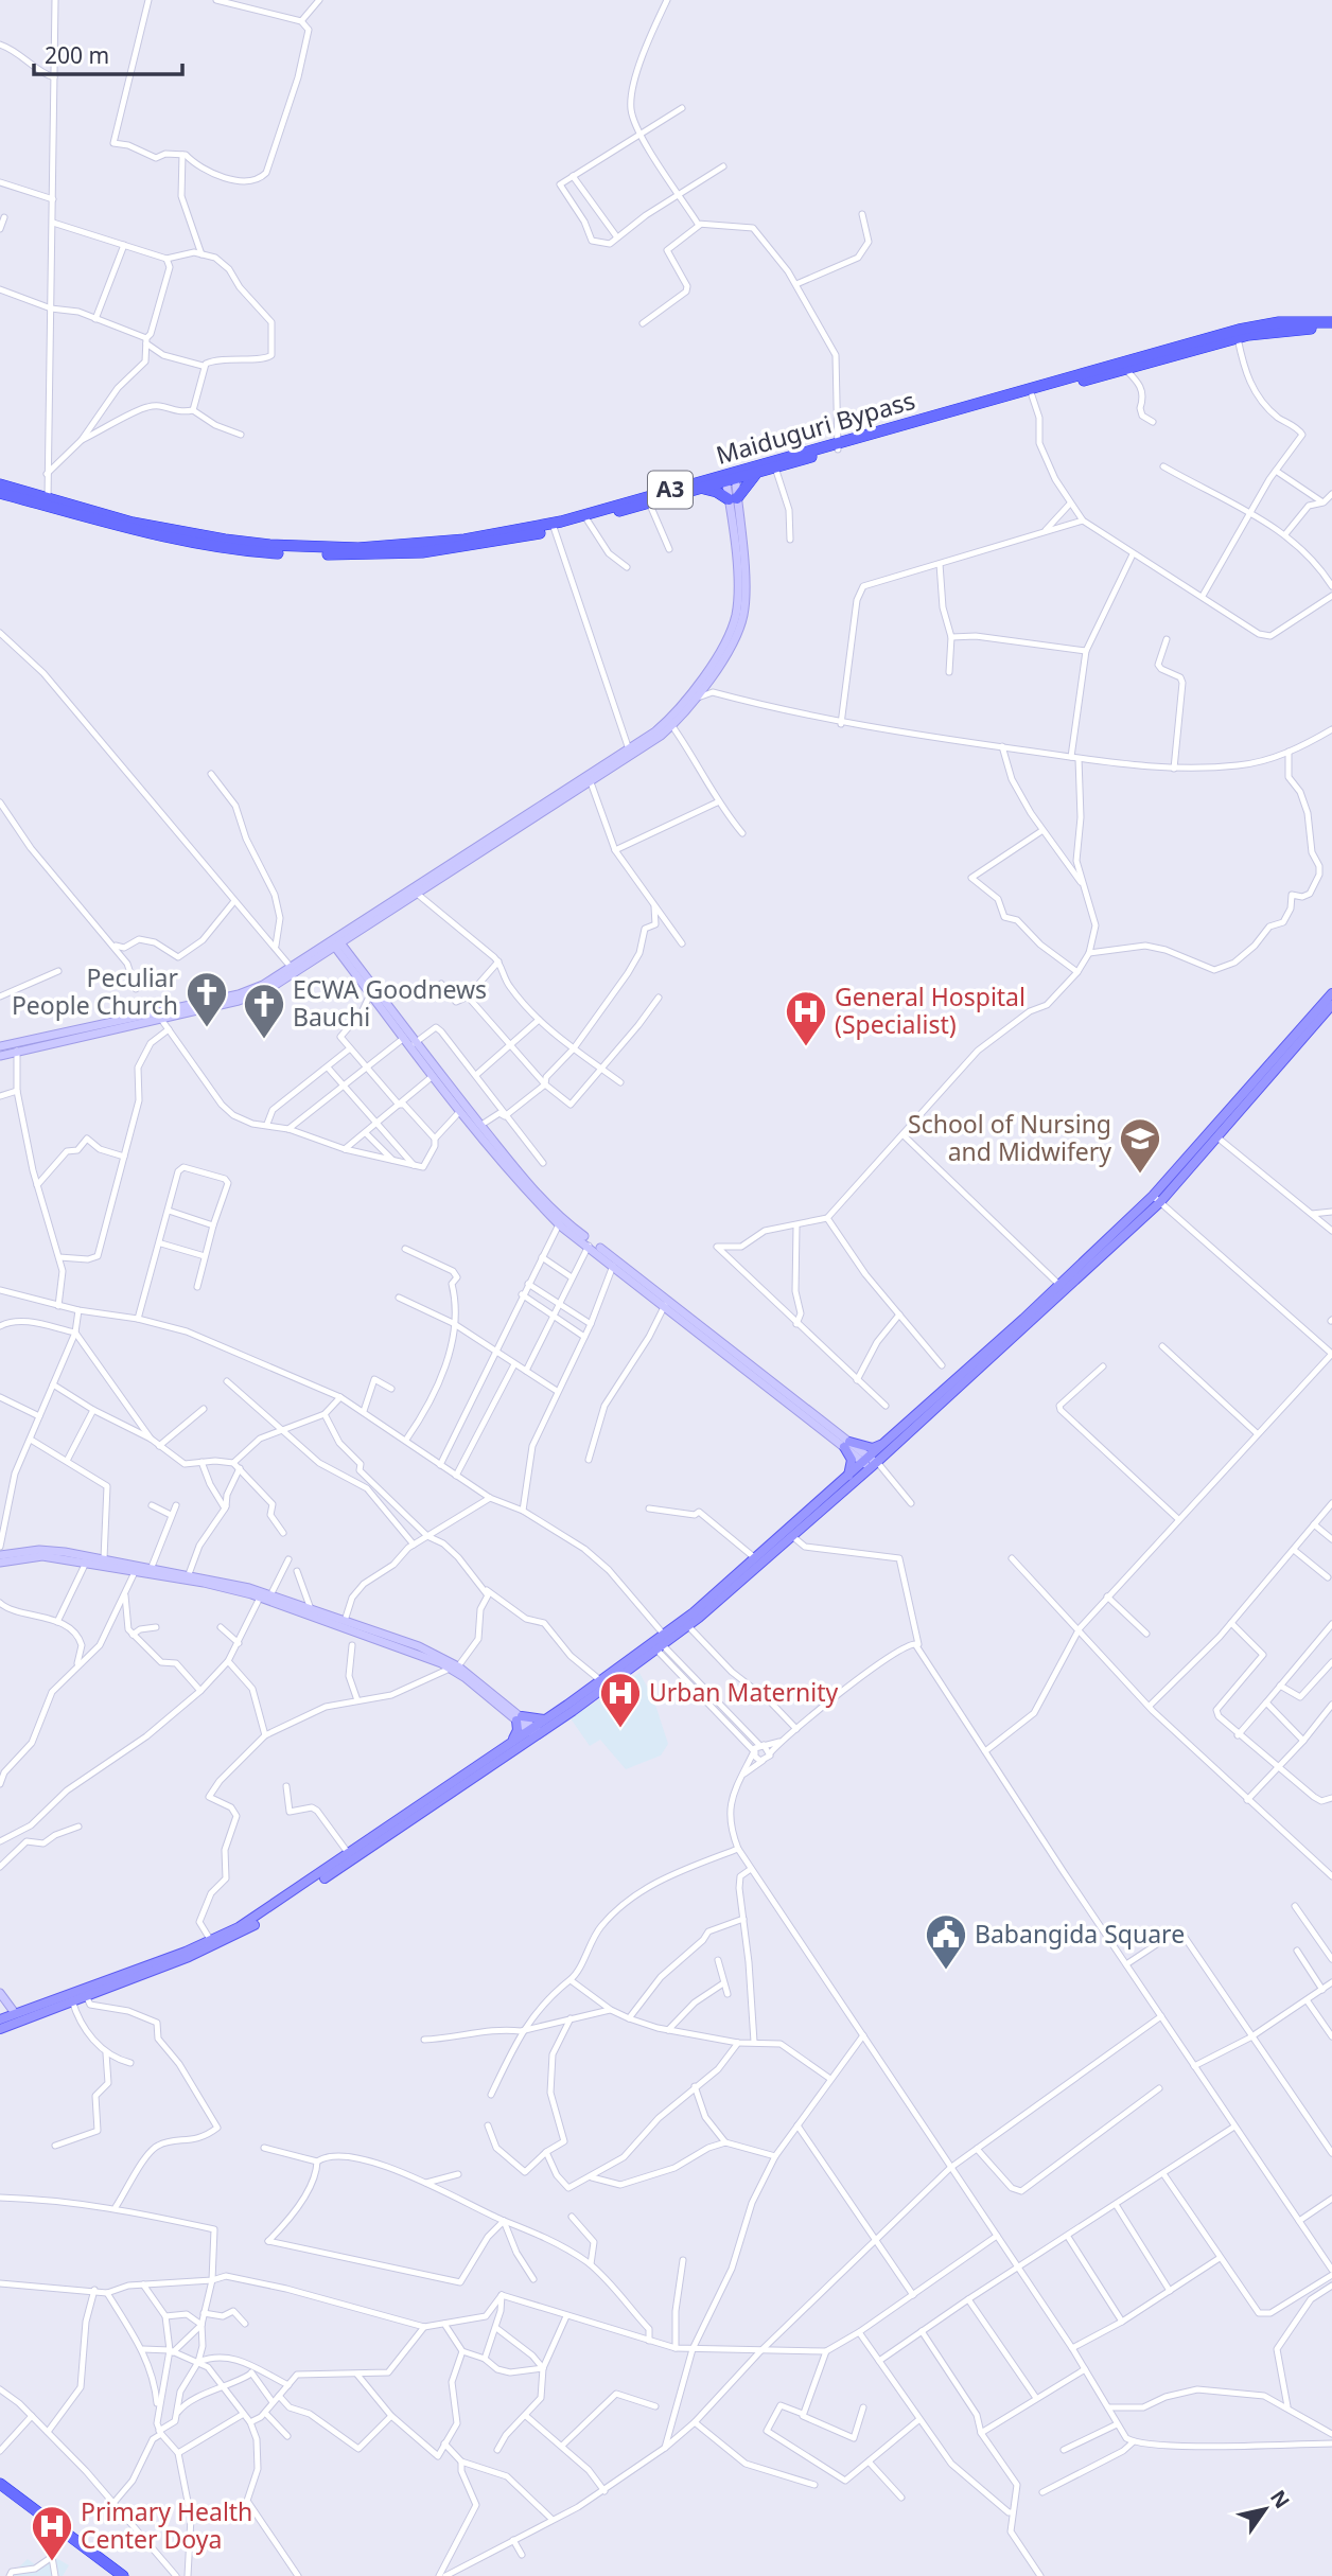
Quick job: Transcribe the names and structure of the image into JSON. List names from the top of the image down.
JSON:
{
  "streets": {
    "highway": ["Maiduguri Bypass", "A3"]
  },
  "places": {
    "church": ["Peculiar People Church", "ECWA Goodnews Bauchi"],
    "hospital": ["General Hospital (Specialist)", "Urban Maternity", "Primary Health Center Doya"],
    "school or university": ["School of Nursing and Midwifery"],
    "public building": ["Babangida Square"]
  },
  "scale_bar": "200 m",
  "north": "top right"
}
